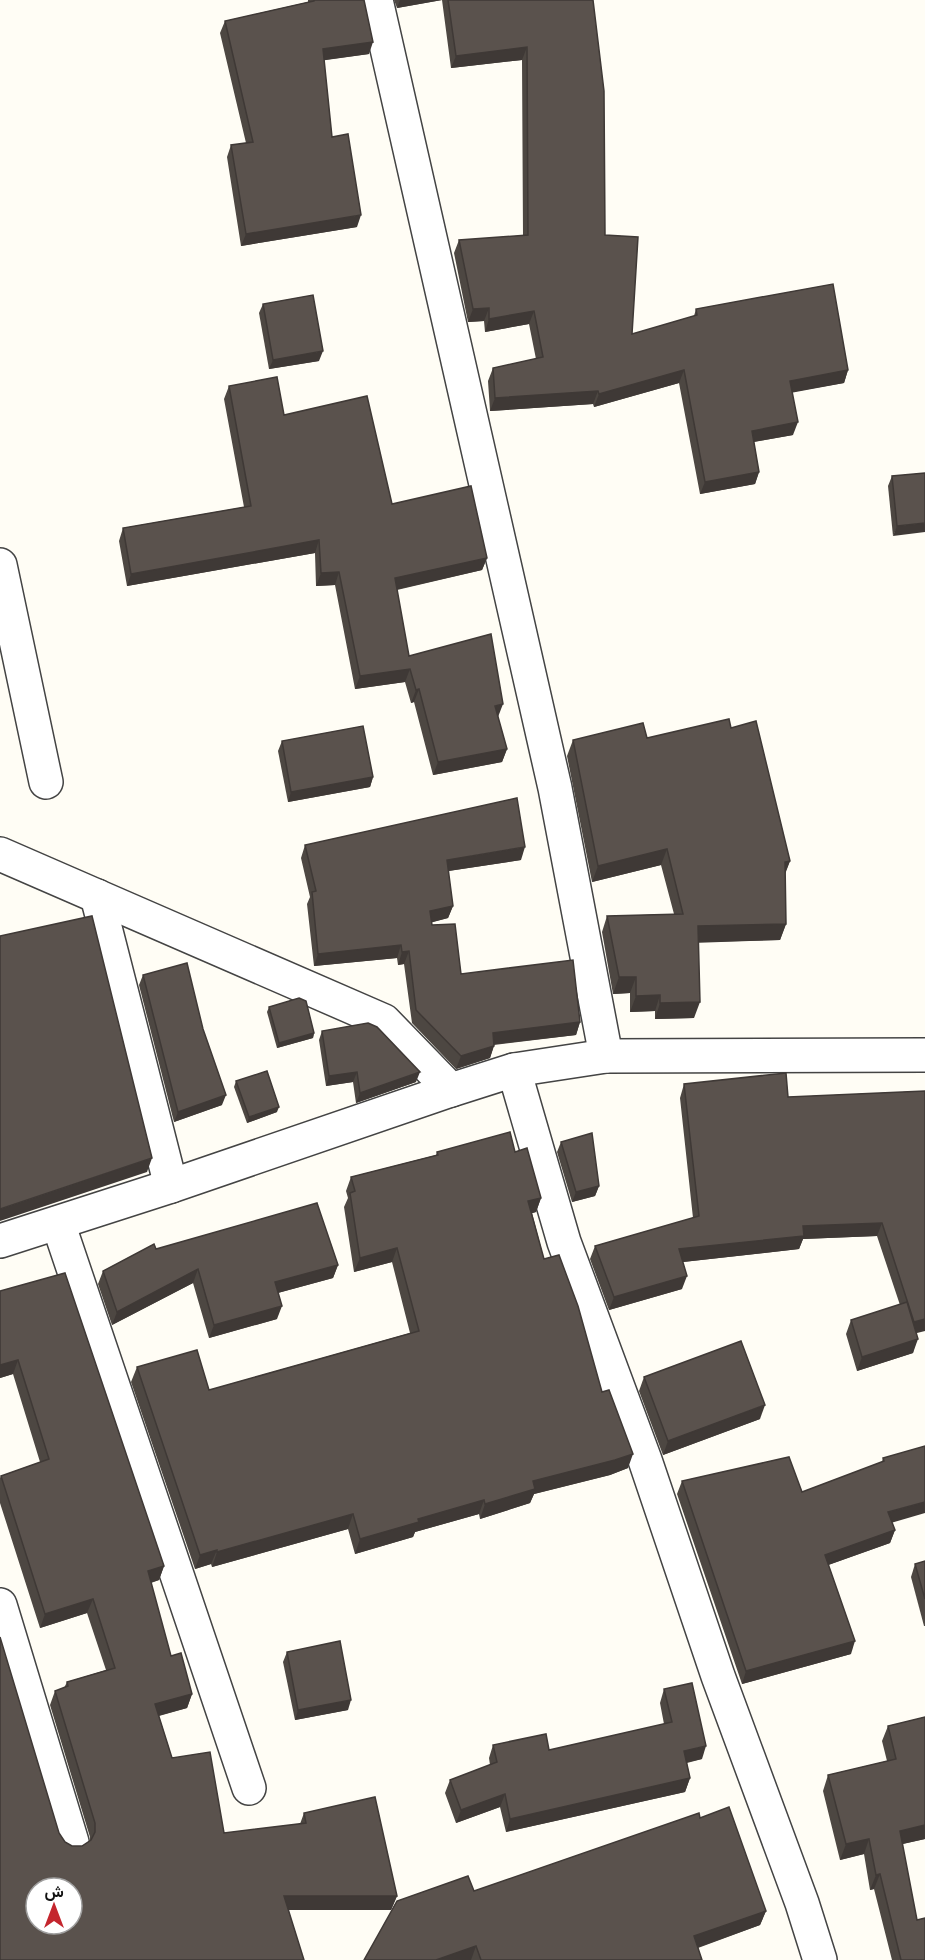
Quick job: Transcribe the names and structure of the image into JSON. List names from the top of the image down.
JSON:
{
  "north": "top"
}
